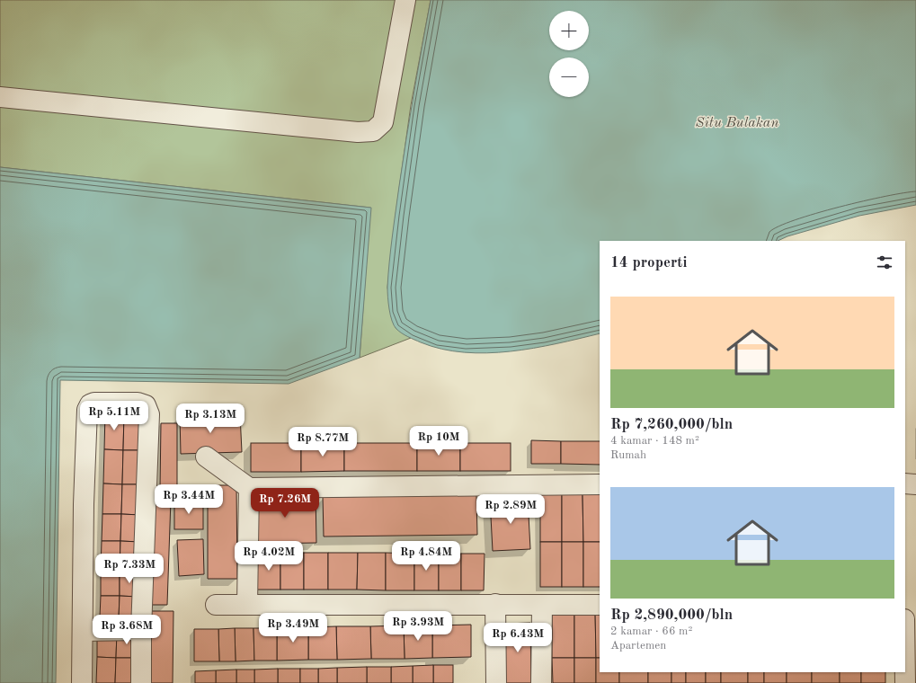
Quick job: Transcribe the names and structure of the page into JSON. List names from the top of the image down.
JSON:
{
  "water": ["Situ Bulakan"],
  "page": {
    "map_buttons": ["+", "−"],
    "heading": "14 properti",
    "list": [
      {
        "name": "Rp 7,260,000/bln",
        "note": "4 kamar · 148 m² · Rumah"
      },
      {
        "name": "Rp 2,890,000/bln",
        "note": "2 kamar · 66 m² · Apartemen"
      }
    ],
    "price": [
      "Rp 5.11M",
      "Rp 3.13M",
      "Rp 10M",
      "Rp 8.77M",
      "Rp 3.44M",
      "Rp 7.26M",
      "Rp 2.89M",
      "Rp 4.02M",
      "Rp 4.84M",
      "Rp 7.33M",
      "Rp 3.93M",
      "Rp 3.49M",
      "Rp 3.68M",
      "Rp 6.43M"
    ]
  }
}
